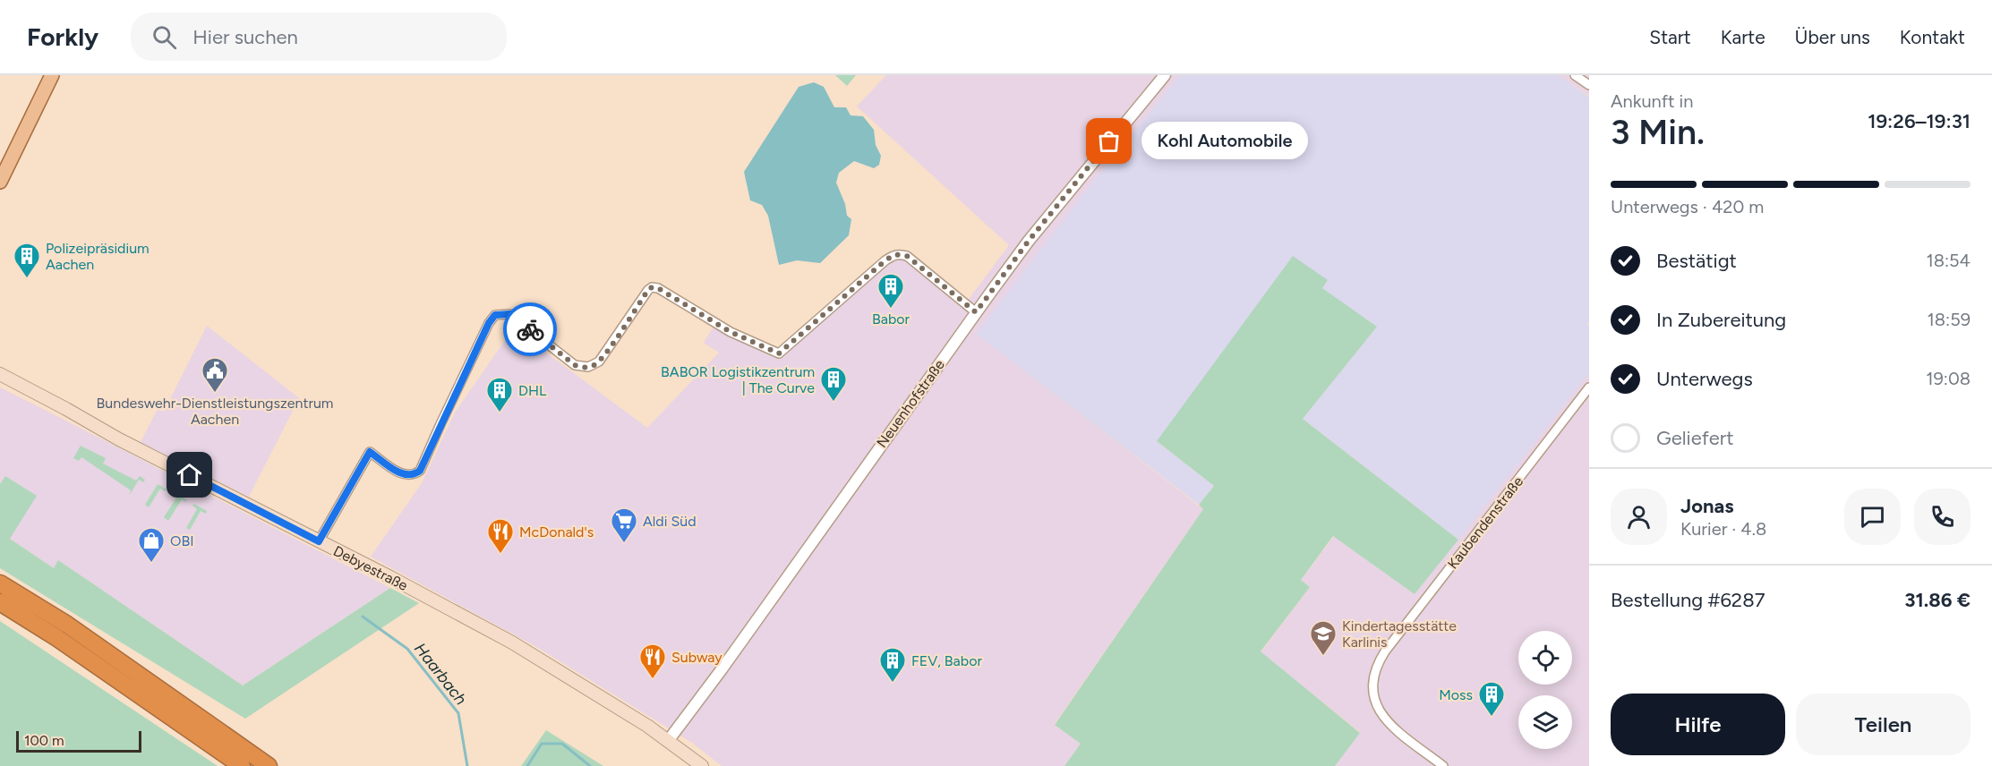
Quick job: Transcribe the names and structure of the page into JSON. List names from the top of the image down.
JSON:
{
  "streets": {
    "main road": ["Debyestraße"],
    "street": ["Neuenhofstraße", "Kaubendenstraße"]
  },
  "crossings": [
    ["Neuenhofstraße", "Debyestraße"]
  ],
  "water": ["Haarbach"],
  "places": {
    "other": ["Kohl Automobile"],
    "building": [
      "Polizeipräsidium Aachen",
      "Babor",
      "BABOR Logistikzentrum | The Curve",
      "DHL",
      "FEV, Babor",
      "Moss"
    ],
    "public building": ["Bundeswehr-Dienstleistungszentrum Aachen"],
    "supermarket": ["Aldi Süd"],
    "restaurant": ["McDonald's", "Subway"],
    "shop": ["OBI"],
    "school or university": ["Kindertagesstätte Karlinis"]
  },
  "scale_bar": "100 m",
  "page": {
    "header": "Forkly",
    "search": "Hier suchen",
    "nav": [
      "Start",
      "Karte",
      "Über uns",
      "Kontakt"
    ],
    "heading": ["3 Min.", "Ankunft in", "19:26–19:31"],
    "panel": [
      "Jonas",
      "Kurier · 4.8",
      "Bestellung #6287",
      "31.86 €"
    ],
    "bubble": "Kohl Automobile",
    "bar": "Unterwegs · 420 m",
    "list": [
      ["Bestätigt", "18:54"],
      ["In Zubereitung", "18:59"],
      ["Unterwegs", "19:08"],
      "Geliefert"
    ],
    "buttons": ["Hilfe", "Teilen"],
    "scale": "100 m"
  }
}
